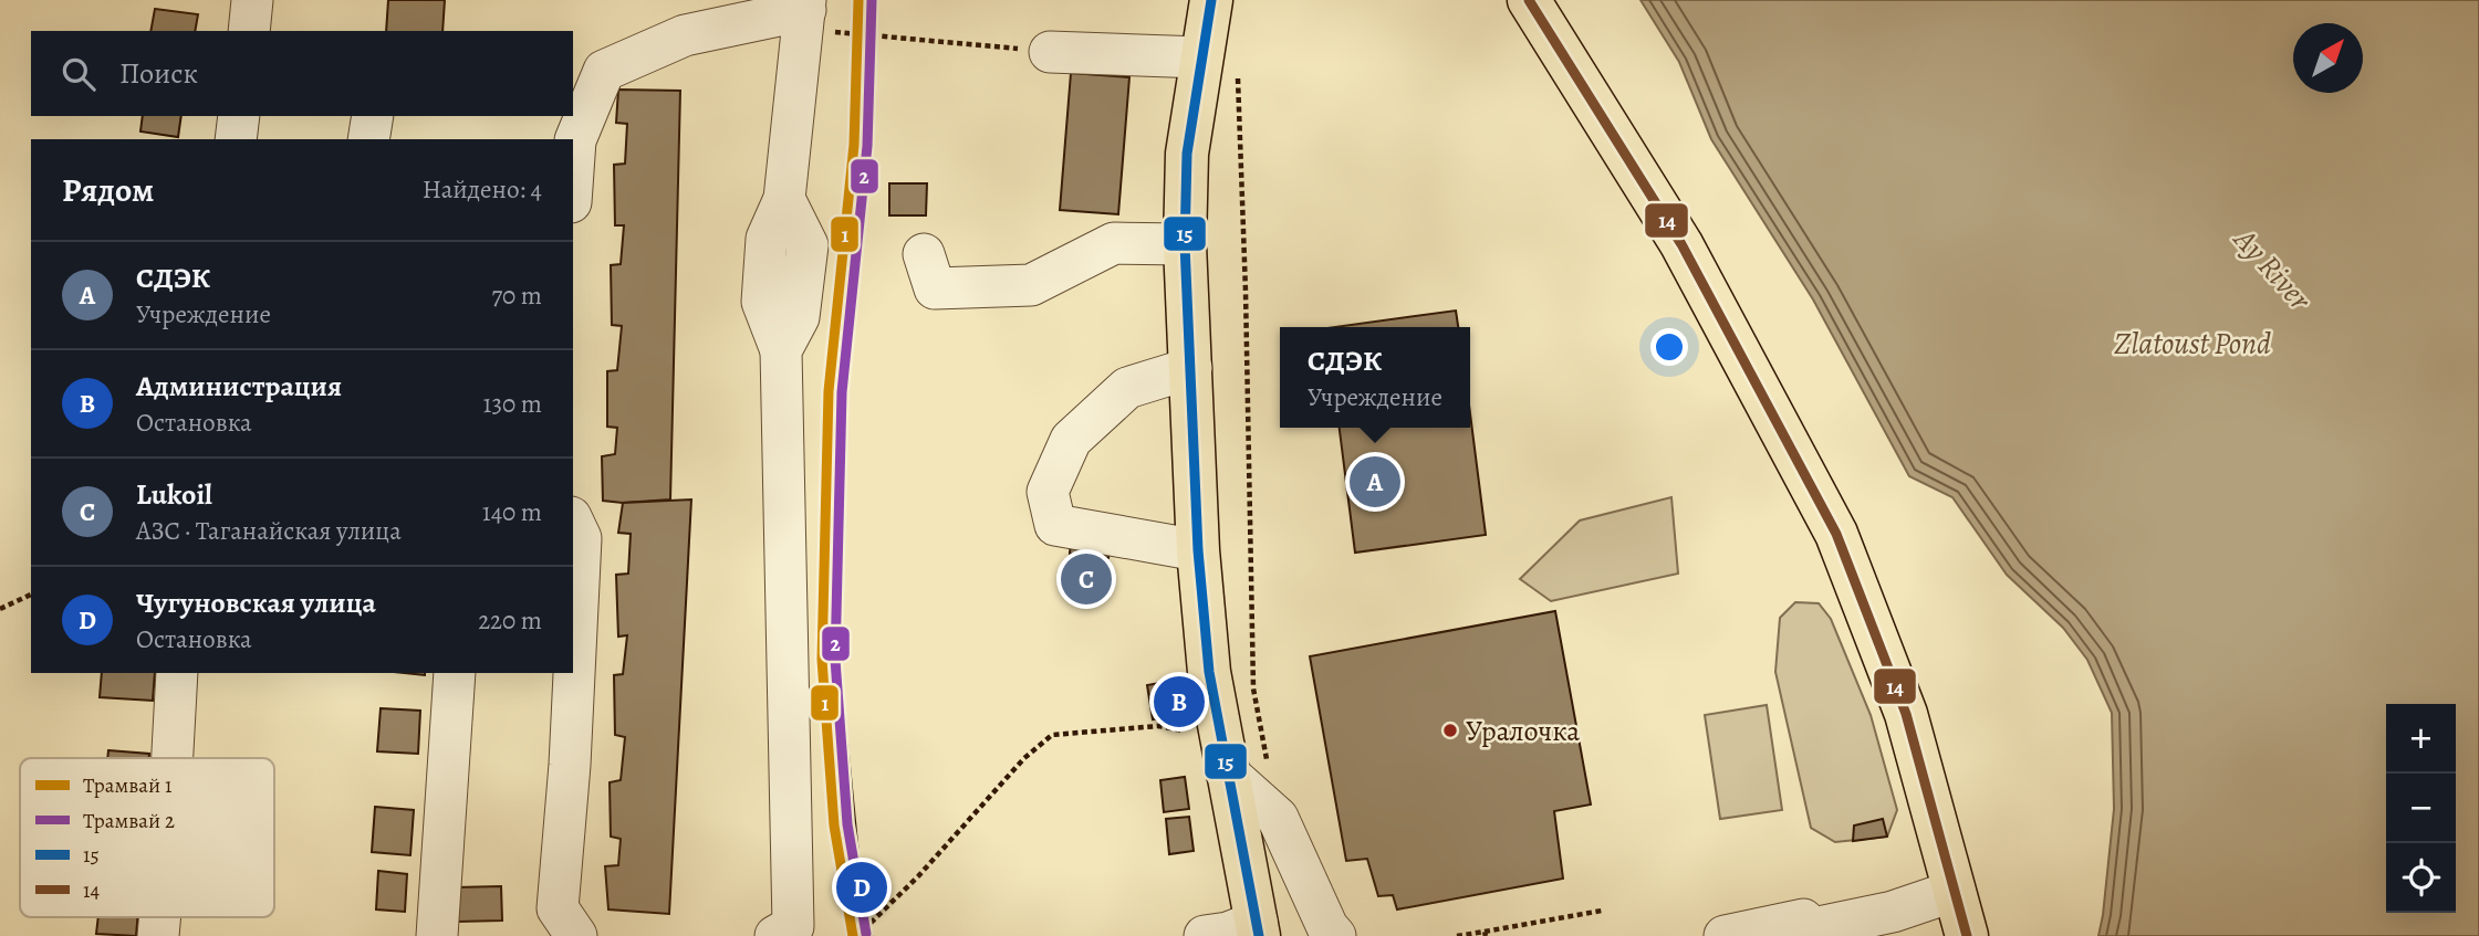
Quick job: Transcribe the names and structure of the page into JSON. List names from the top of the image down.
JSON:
{
  "water": ["Ay River", "Zlatoust Pond"],
  "places": ["Уралочка"],
  "lines": [
    "tram line 1",
    "tram line 2",
    "transit line 15",
    "transit line 14"
  ],
  "legend": [
    "Трамвай 1",
    "Трамвай 2",
    "15",
    "14"
  ],
  "north": "top right",
  "page": {
    "search": "Поиск",
    "heading": ["Рядом", "Найдено: 4"],
    "list": [
      {
        "mark": "A",
        "name": "СДЭК",
        "note": "Учреждение",
        "value": "70 m"
      },
      {
        "mark": "B",
        "name": "Администрация",
        "note": "Остановка",
        "value": "130 m"
      },
      {
        "mark": "C",
        "name": "Lukoil",
        "note": "АЗС · Таганайская улица",
        "value": "140 m"
      },
      {
        "mark": "D",
        "name": "Чугуновская улица",
        "note": "Остановка",
        "value": "220 m"
      }
    ],
    "popup": ["СДЭК", "Учреждение"],
    "pins": [
      "A",
      "C",
      "B",
      "D"
    ],
    "map_buttons": ["+", "−"]
  }
}
